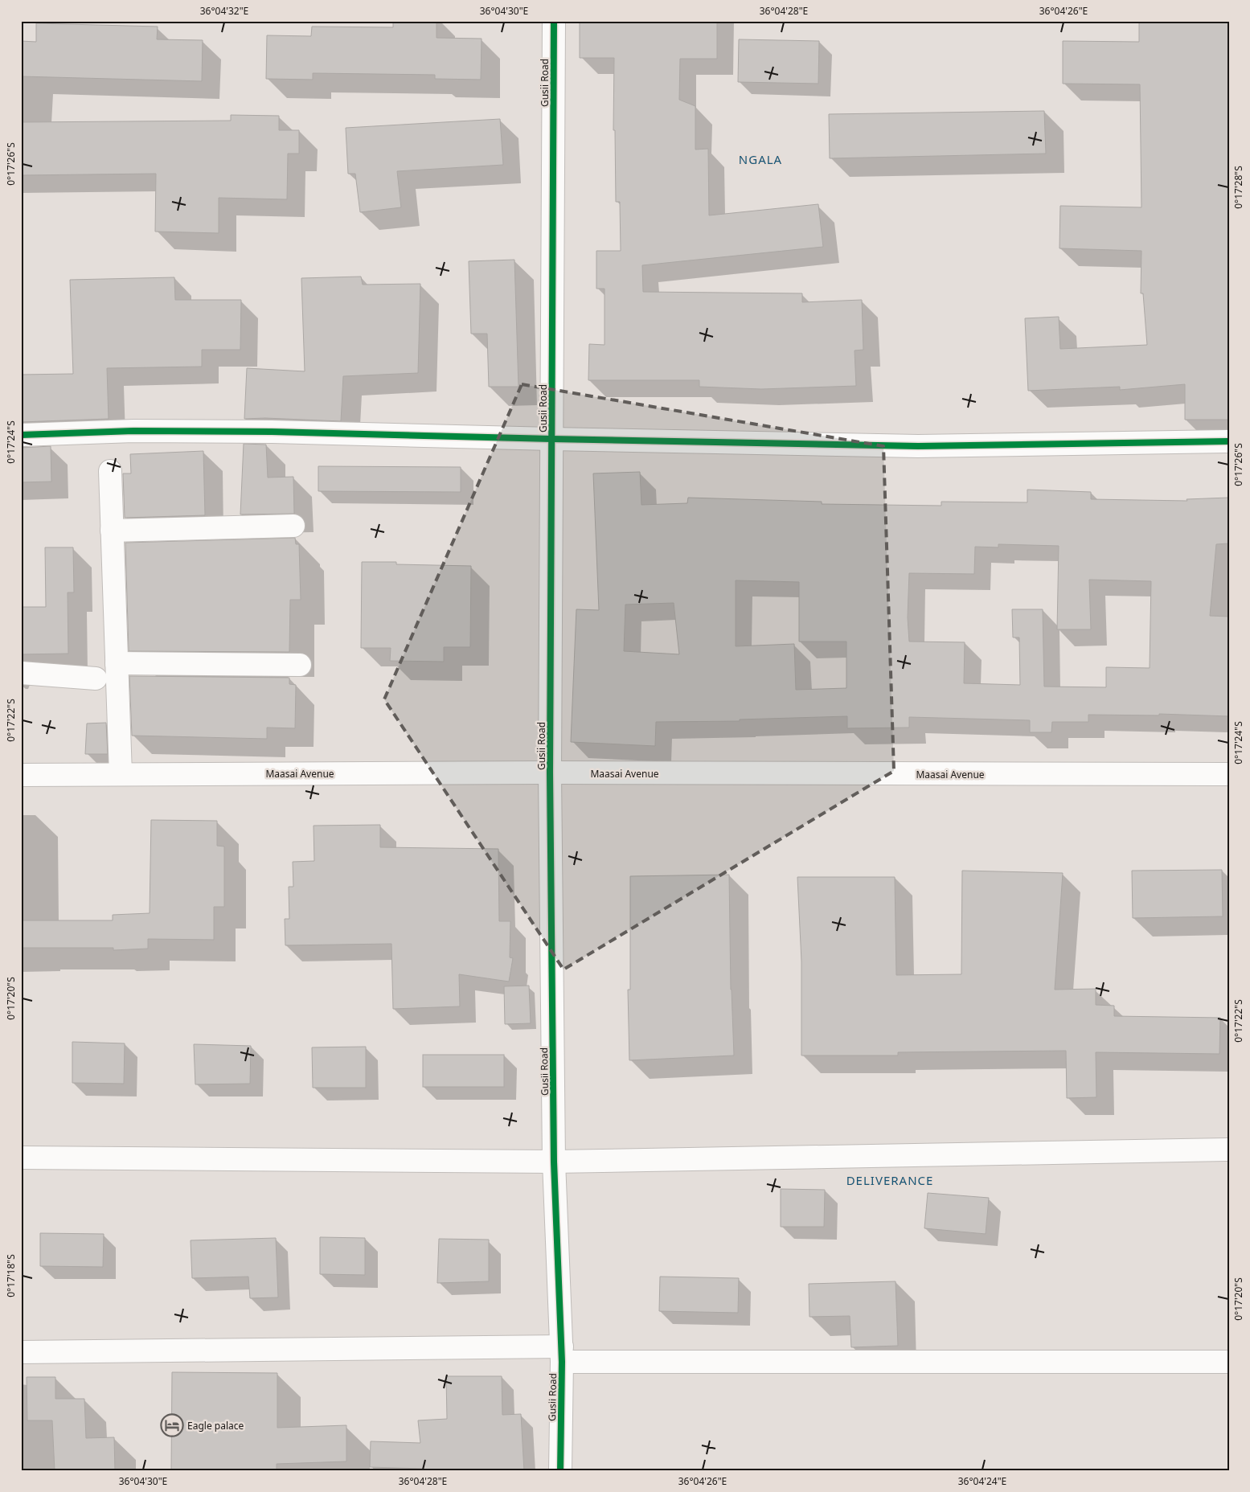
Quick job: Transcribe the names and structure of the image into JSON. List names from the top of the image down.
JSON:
{
  "streets": {
    "street": ["Gusii Road", "Maasai Avenue"]
  },
  "crossings": [
    ["Gusii Road", "Maasai Avenue"]
  ],
  "districts": ["NGALA", "DELIVERANCE"],
  "places": {
    "hotel": ["Eagle palace"]
  },
  "coordinates": [
    "36°04'32\"E",
    "36°04'30\"E",
    "36°04'28\"E",
    "36°04'26\"E",
    "0°17'26\"S",
    "0°17'28\"S",
    "0°17'24\"S",
    "0°17'22\"S",
    "0°17'20\"S",
    "0°17'18\"S",
    "36°04'24\"E"
  ]
}
